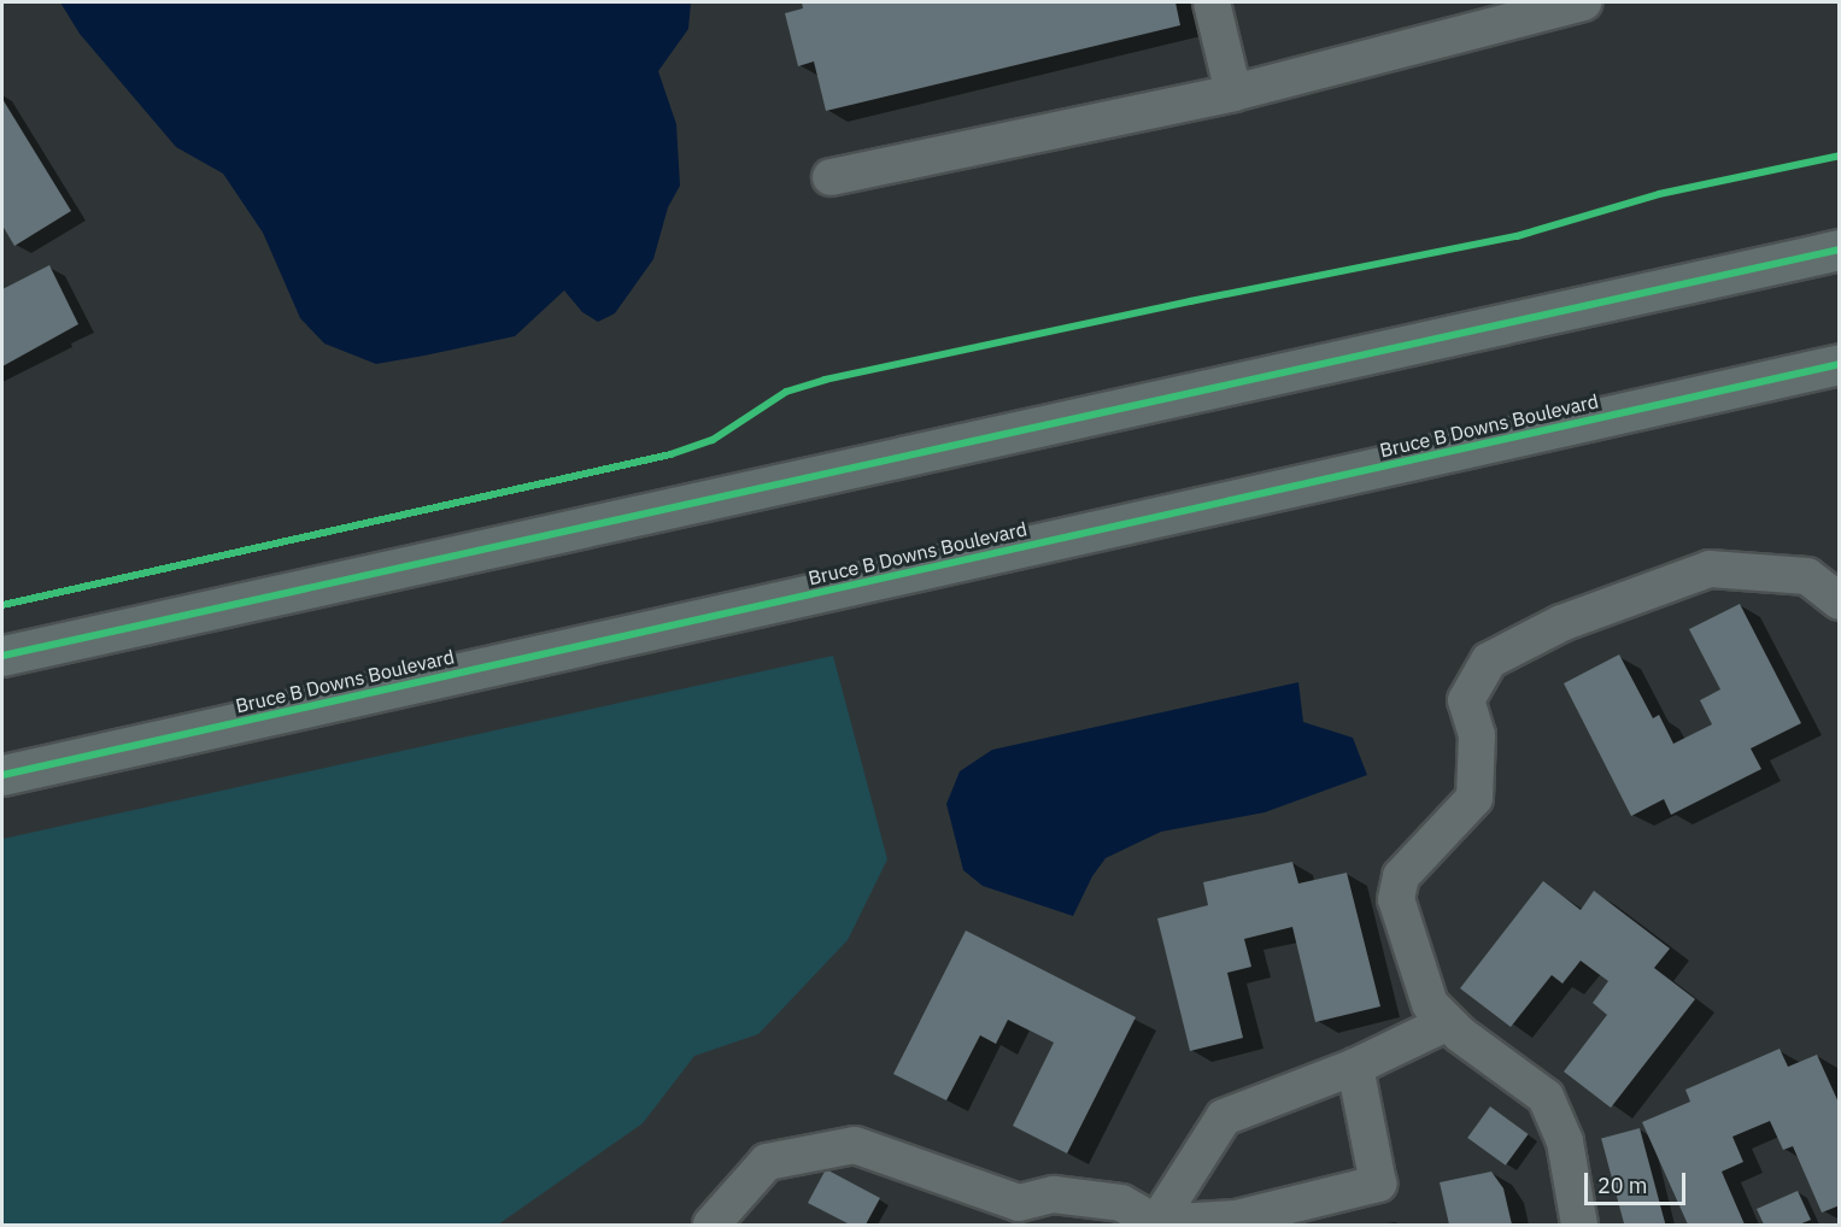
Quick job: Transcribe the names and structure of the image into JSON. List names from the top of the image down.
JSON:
{
  "streets": {
    "main road": ["Bruce B Downs Boulevard"]
  },
  "scale_bar": "20 m"
}
